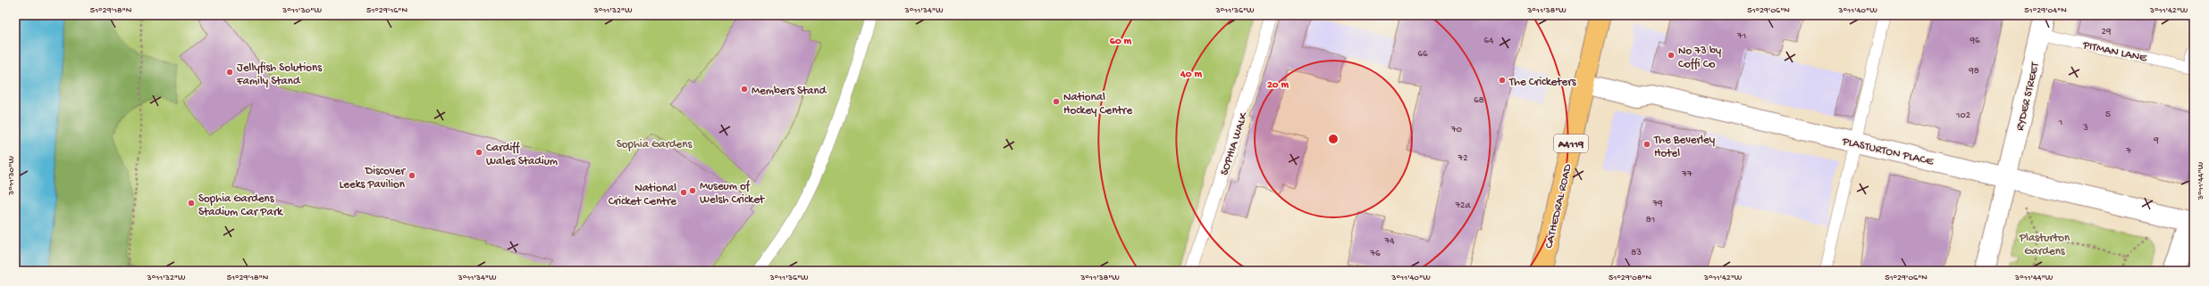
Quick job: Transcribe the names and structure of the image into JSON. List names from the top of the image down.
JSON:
{
  "streets": {
    "main road": ["A4119", "CATHEDRAL ROAD"],
    "street": ["RYDER STREET", "PLASTURTON PLACE"],
    "lane": ["PITMAN LANE", "SOPHIA WALK"]
  },
  "crossings": [
    ["PITMAN LANE", "RYDER STREET"],
    ["RYDER STREET", "PLASTURTON PLACE"],
    ["PLASTURTON PLACE", "CATHEDRAL ROAD"]
  ],
  "parks": ["Sophia Gardens", "Plasturton Gardens"],
  "places": [
    "No 73 by Coffi Co",
    "Jellyfish Solutions Family Stand",
    "The Cricketers",
    "Members Stand",
    "National Hockey Centre",
    "The Beverley Hotel",
    "Cardiff Wales Stadium",
    "Discover Leeks Pavilion",
    "Museum of Welsh Cricket",
    "National Cricket Centre",
    "Sophia Gardens Stadium Car Park"
  ],
  "house_numbers": [
    "29",
    "71",
    "64",
    "96",
    "66",
    "98",
    "68",
    "5",
    "102",
    "1",
    "3",
    "70",
    "9",
    "7",
    "72",
    "77",
    "79",
    "72a",
    "81",
    "74",
    "83",
    "76"
  ],
  "coordinates": [
    "51°29'18\"N",
    "3°11'30\"W",
    "51°29'16\"N",
    "3°11'32\"W",
    "3°11'34\"W",
    "3°11'36\"W",
    "3°11'38\"W",
    "51°29'06\"N",
    "3°11'40\"W",
    "51°29'04\"N",
    "3°11'42\"W",
    "3°11'44\"W",
    "51°29'08\"N"
  ],
  "rings": ["60 m", "40 m", "20 m"]
}
